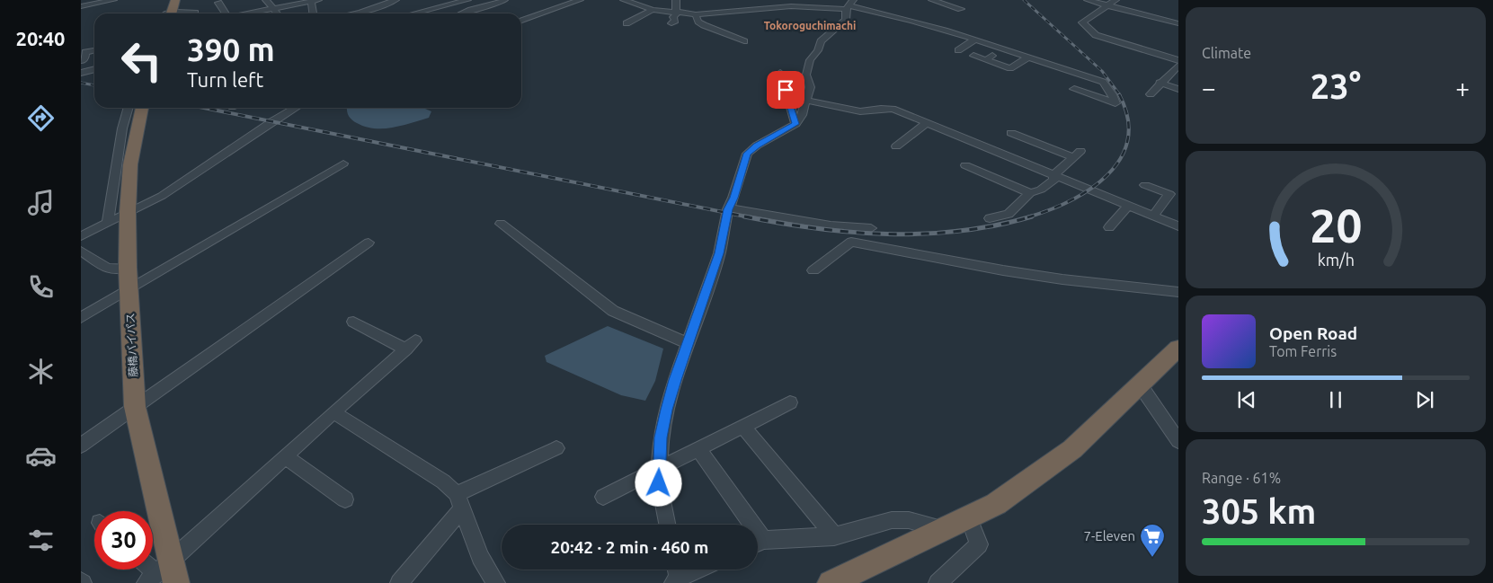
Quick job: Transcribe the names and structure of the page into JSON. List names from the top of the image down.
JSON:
{
  "streets": {
    "highway": ["藤橋バイパス"]
  },
  "districts": ["Tokoroguchimachi"],
  "places": {
    "supermarket": ["7-Eleven"]
  },
  "page": {
    "tabs": "20:40",
    "tile": [
      "Climate",
      ["Range · 61%", "305 km"]
    ],
    "turn": ["390 m", "Turn left"],
    "heat": ["−", "23°", "+"],
    "song": ["Open Road", "Tom Ferris"],
    "limit": "30",
    "trip": "20:42 · 2 min · 460 m",
    "gauge": ["20", "km/h"]
  }
}
